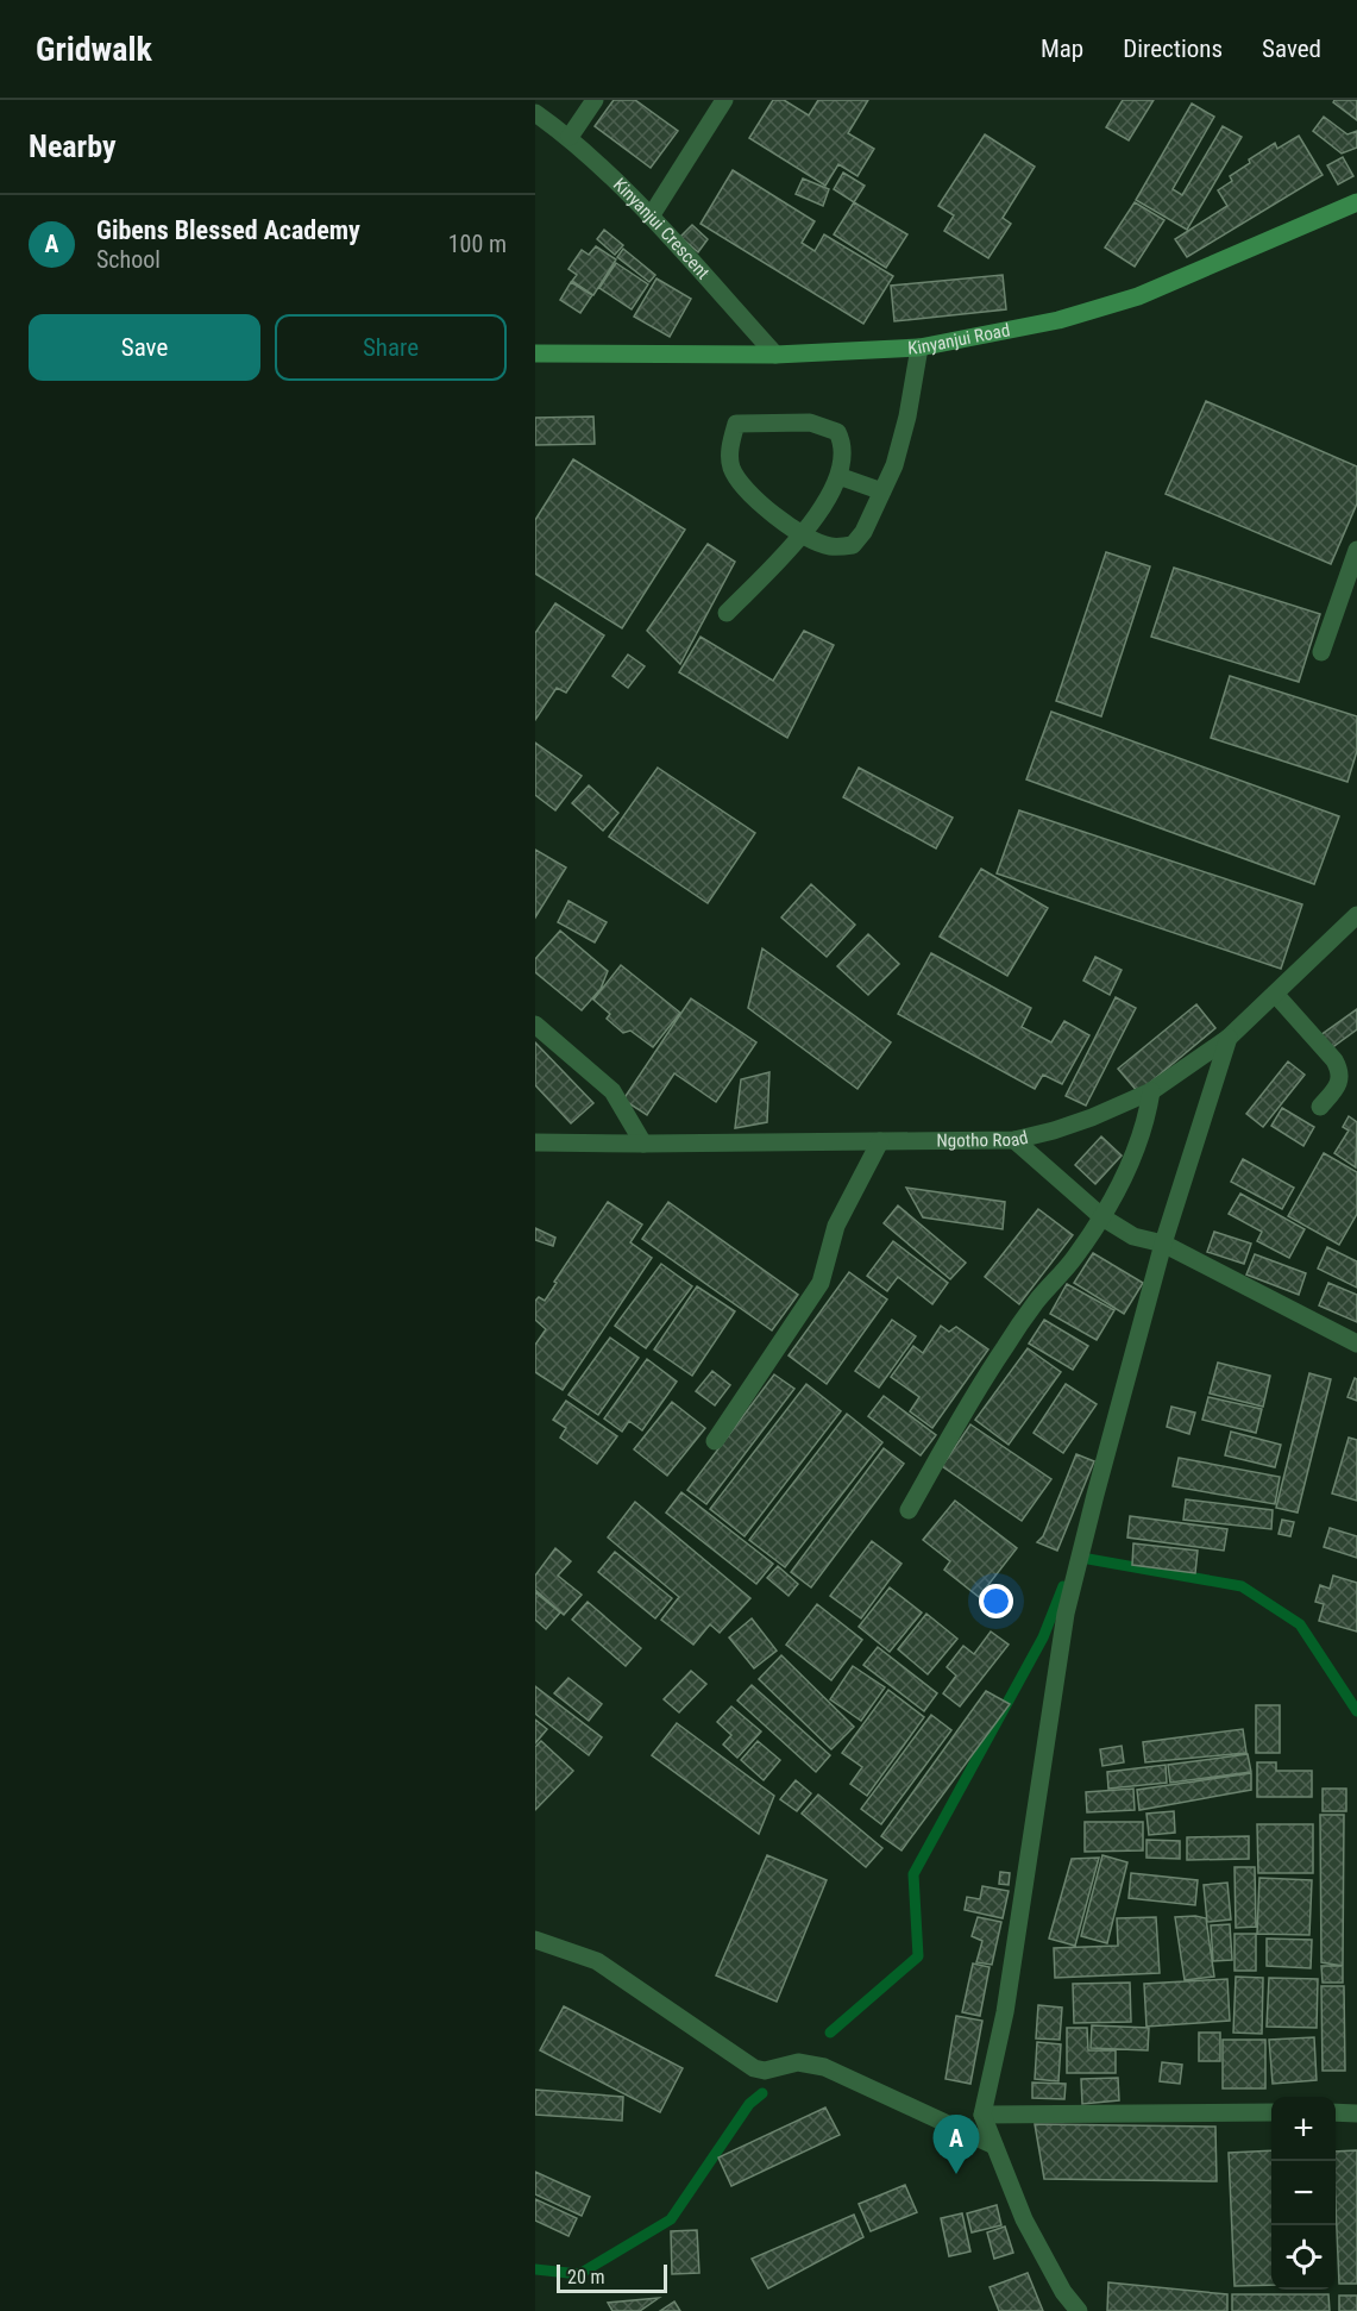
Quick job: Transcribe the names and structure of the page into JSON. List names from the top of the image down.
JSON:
{
  "streets": {
    "main road": ["Kinyanjui Road"],
    "street": ["Kinyanjui Crescent", "Ngotho Road"]
  },
  "crossings": [
    ["Kinyanjui Crescent", "Kinyanjui Road"]
  ],
  "scale_bar": "20 m",
  "page": {
    "header": "Gridwalk",
    "nav": ["Map", "Directions", "Saved"],
    "heading": "Nearby",
    "list": [
      {
        "mark": "A",
        "name": "Gibens Blessed Academy",
        "note": "School",
        "value": "100 m"
      }
    ],
    "buttons": ["Save", "Share"],
    "map_buttons": ["+", "−"],
    "pins": "A",
    "scale": "20 m"
  }
}
